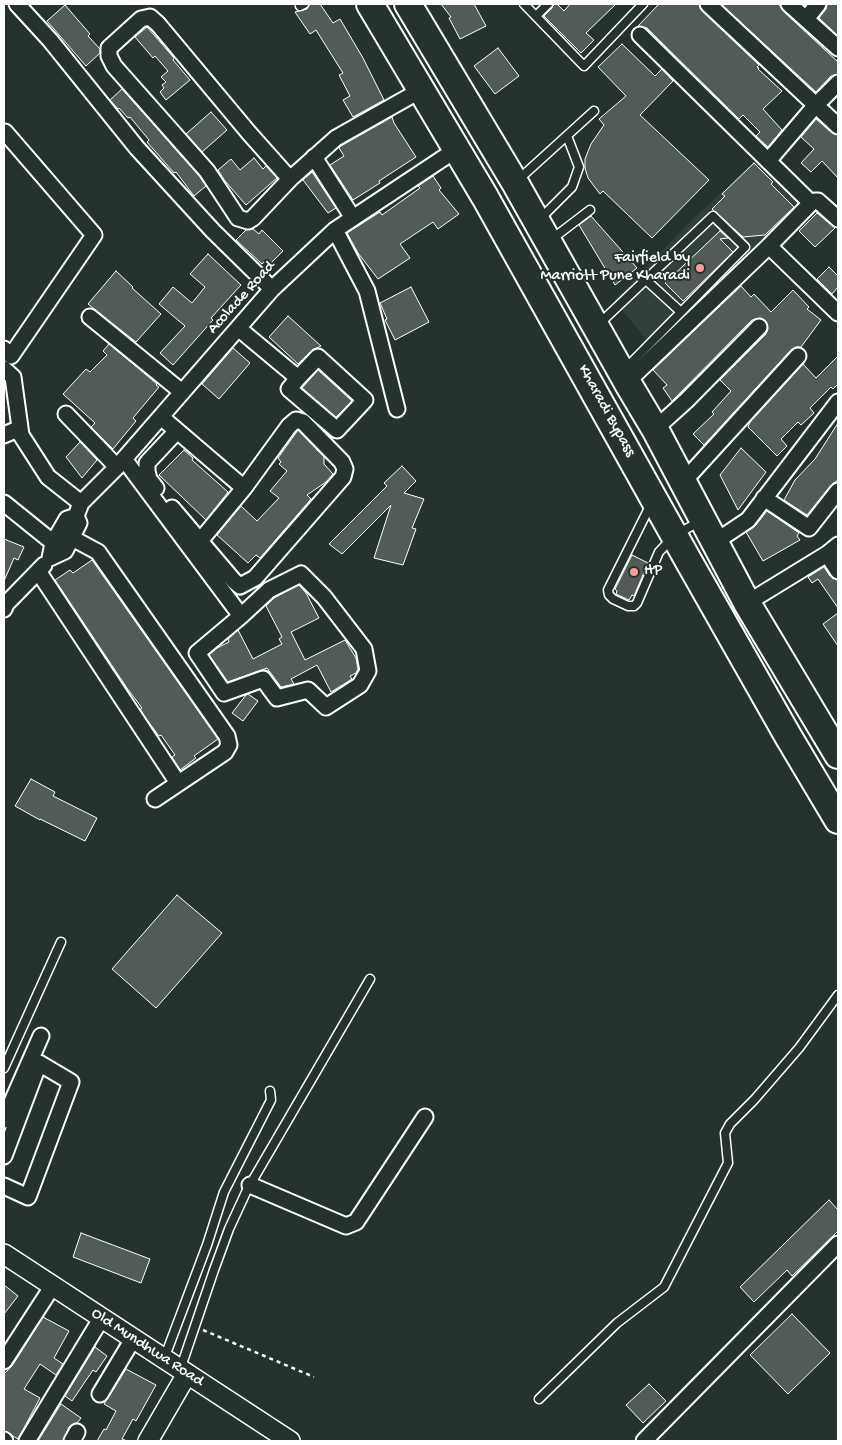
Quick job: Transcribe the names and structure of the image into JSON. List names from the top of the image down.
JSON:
{
  "streets": {
    "highway": ["Kharadi Bypass"],
    "street": ["Acolade Road", "Old Mundhwa Road"]
  },
  "crossings": [
    ["Acolade Road", "Kharadi Bypass"]
  ],
  "places": ["Fairfield by Marriott Pune Kharadi", "HP"]
}
